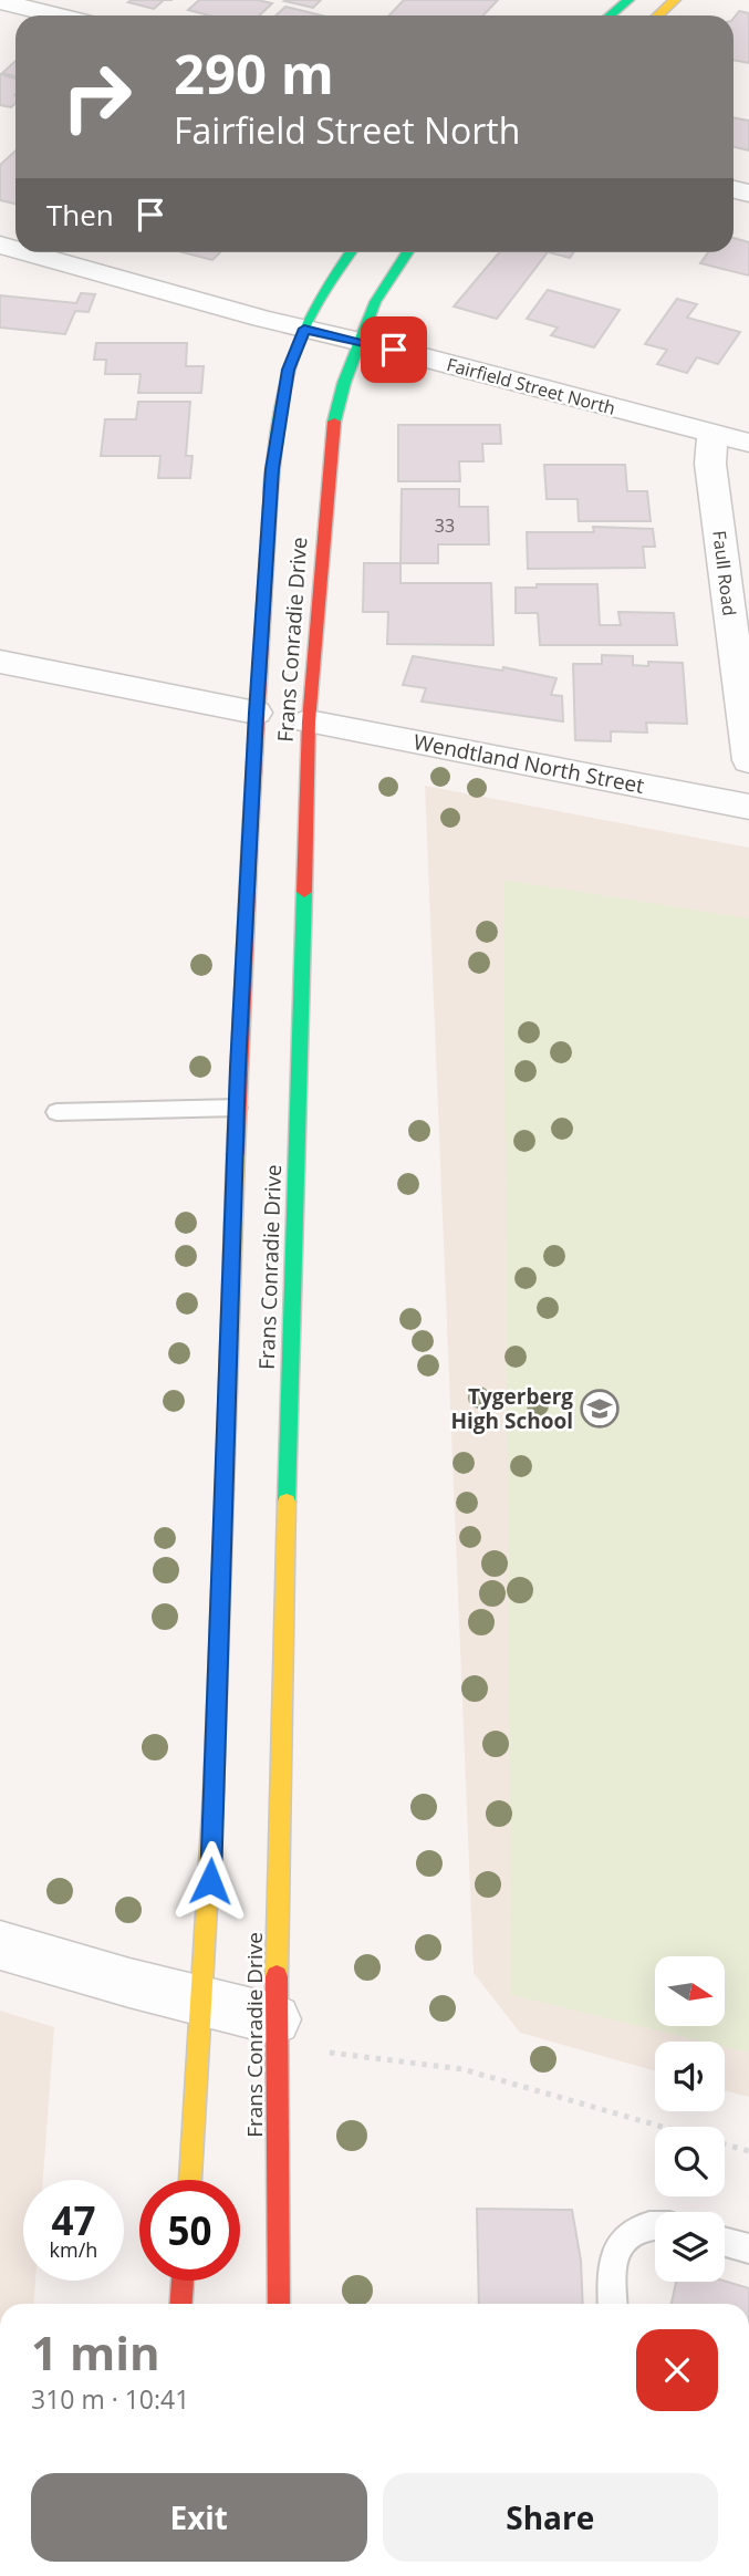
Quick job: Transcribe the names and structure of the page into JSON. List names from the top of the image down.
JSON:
{
  "streets": {
    "main road": ["Frans Conradie Drive"],
    "street": ["Fairfield Street North", "Faull Road", "Wendtland North Street"]
  },
  "crossings": [
    ["Fairfield Street North", "Faull Road"],
    ["Fairfield Street North", "Frans Conradie Drive"],
    ["Frans Conradie Drive", "Wendtland North Street"]
  ],
  "places": {
    "school or university": ["Tygerberg High School"]
  },
  "house_numbers": ["33"],
  "north": "right",
  "page": {
    "turn": ["290 m", "Fairfield Street North"],
    "then": "Then",
    "speed": "47 km/h",
    "limit": "50",
    "heading": ["1 min", "310 m · 10:41"],
    "buttons": ["Exit", "Share"]
  }
}
